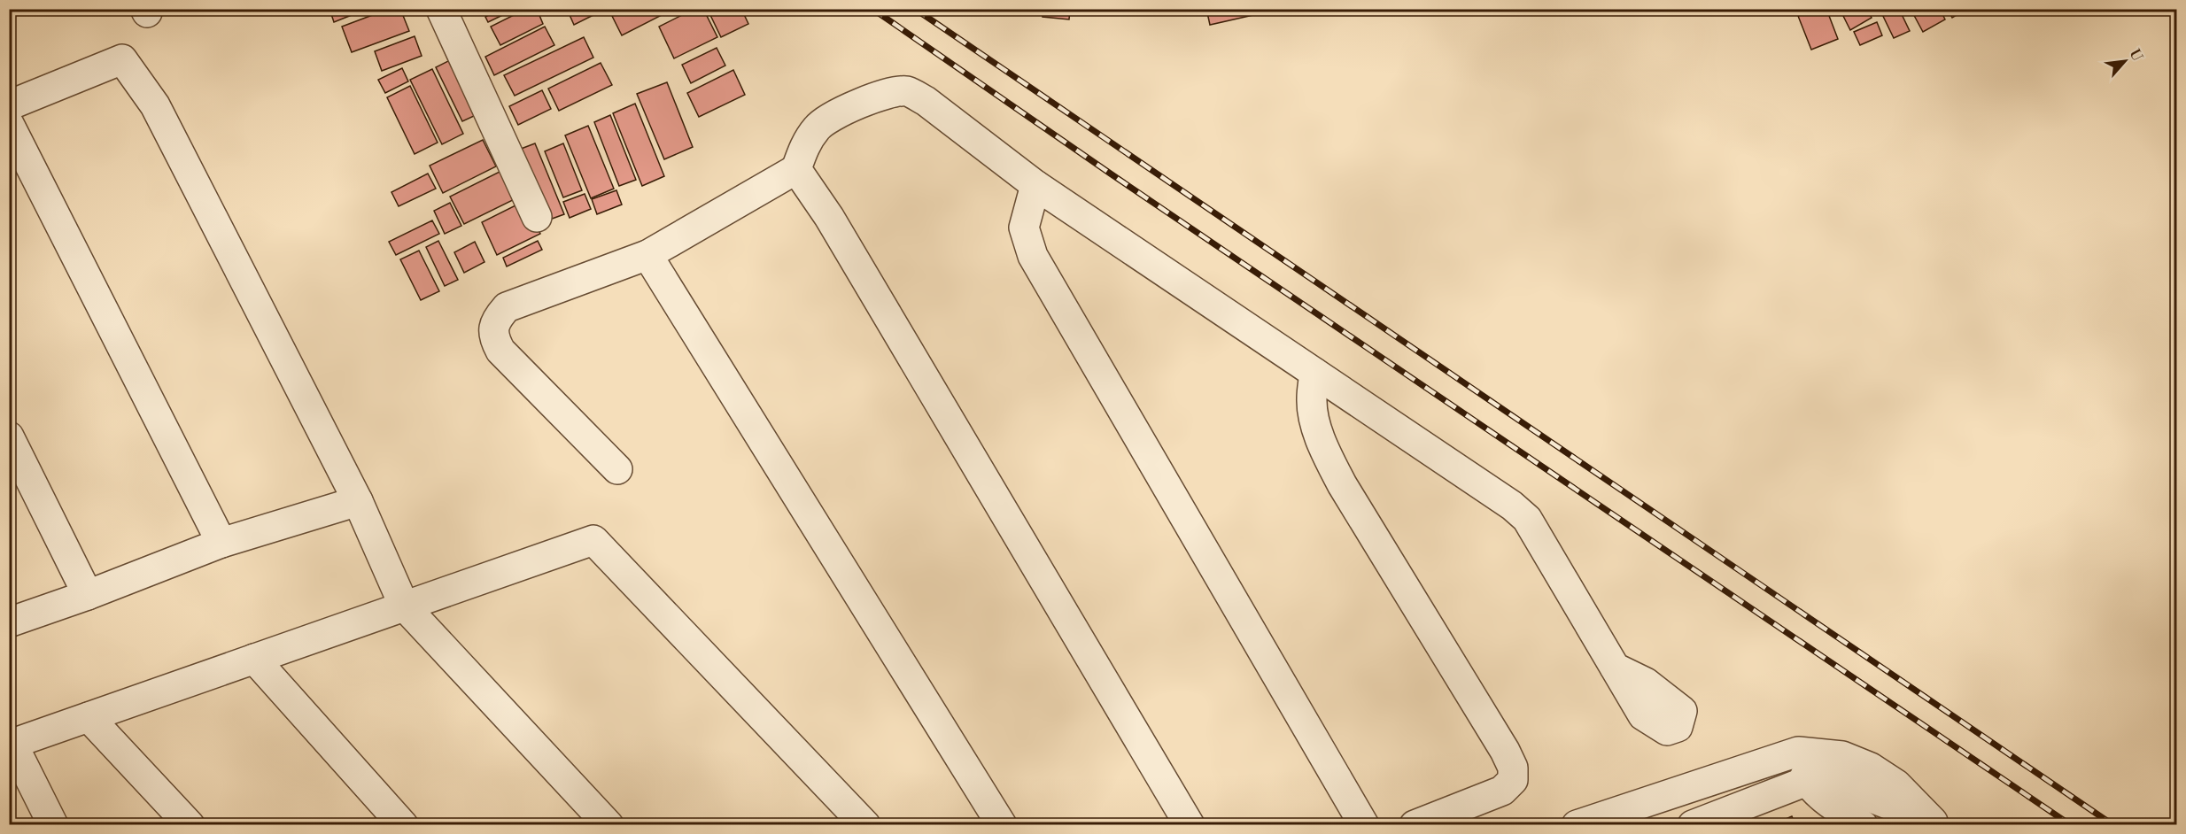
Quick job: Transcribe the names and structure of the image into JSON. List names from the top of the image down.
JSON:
{
  "north": "top right"
}
